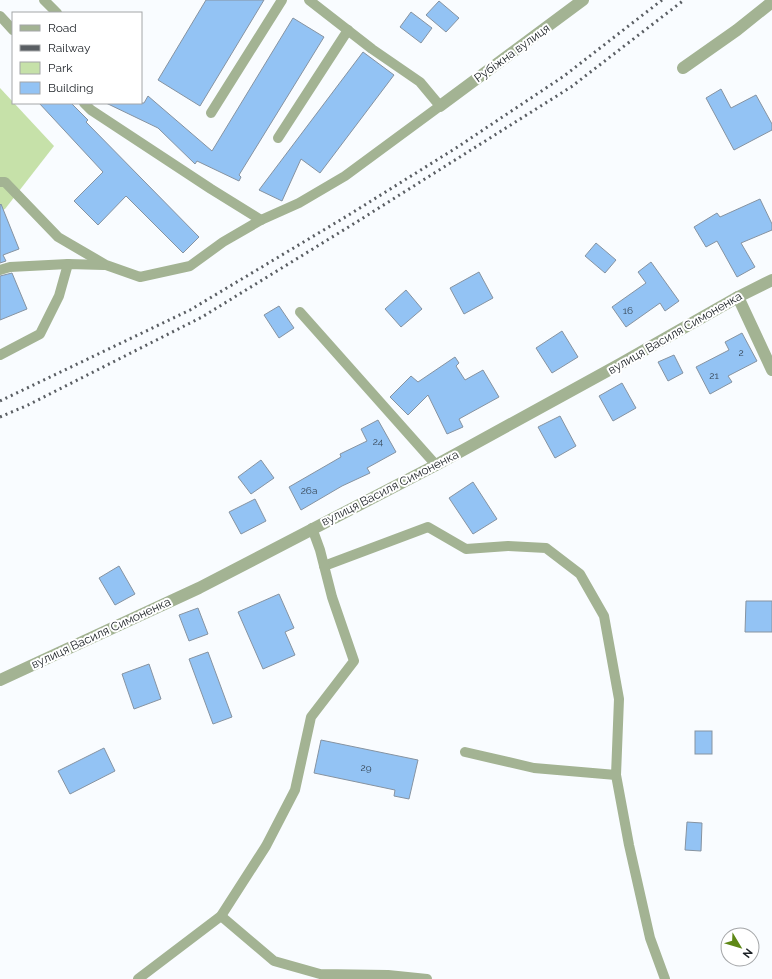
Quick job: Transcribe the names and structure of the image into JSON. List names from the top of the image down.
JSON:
{
  "streets": {
    "street": ["Рубіжна вулиця", "вулиця Василя Симоненка"]
  },
  "house_numbers": [
    "16",
    "2",
    "21",
    "24",
    "26а",
    "29"
  ],
  "legend": [
    "Road",
    "Railway",
    "Park",
    "Building"
  ],
  "north": "bottom right"
}
